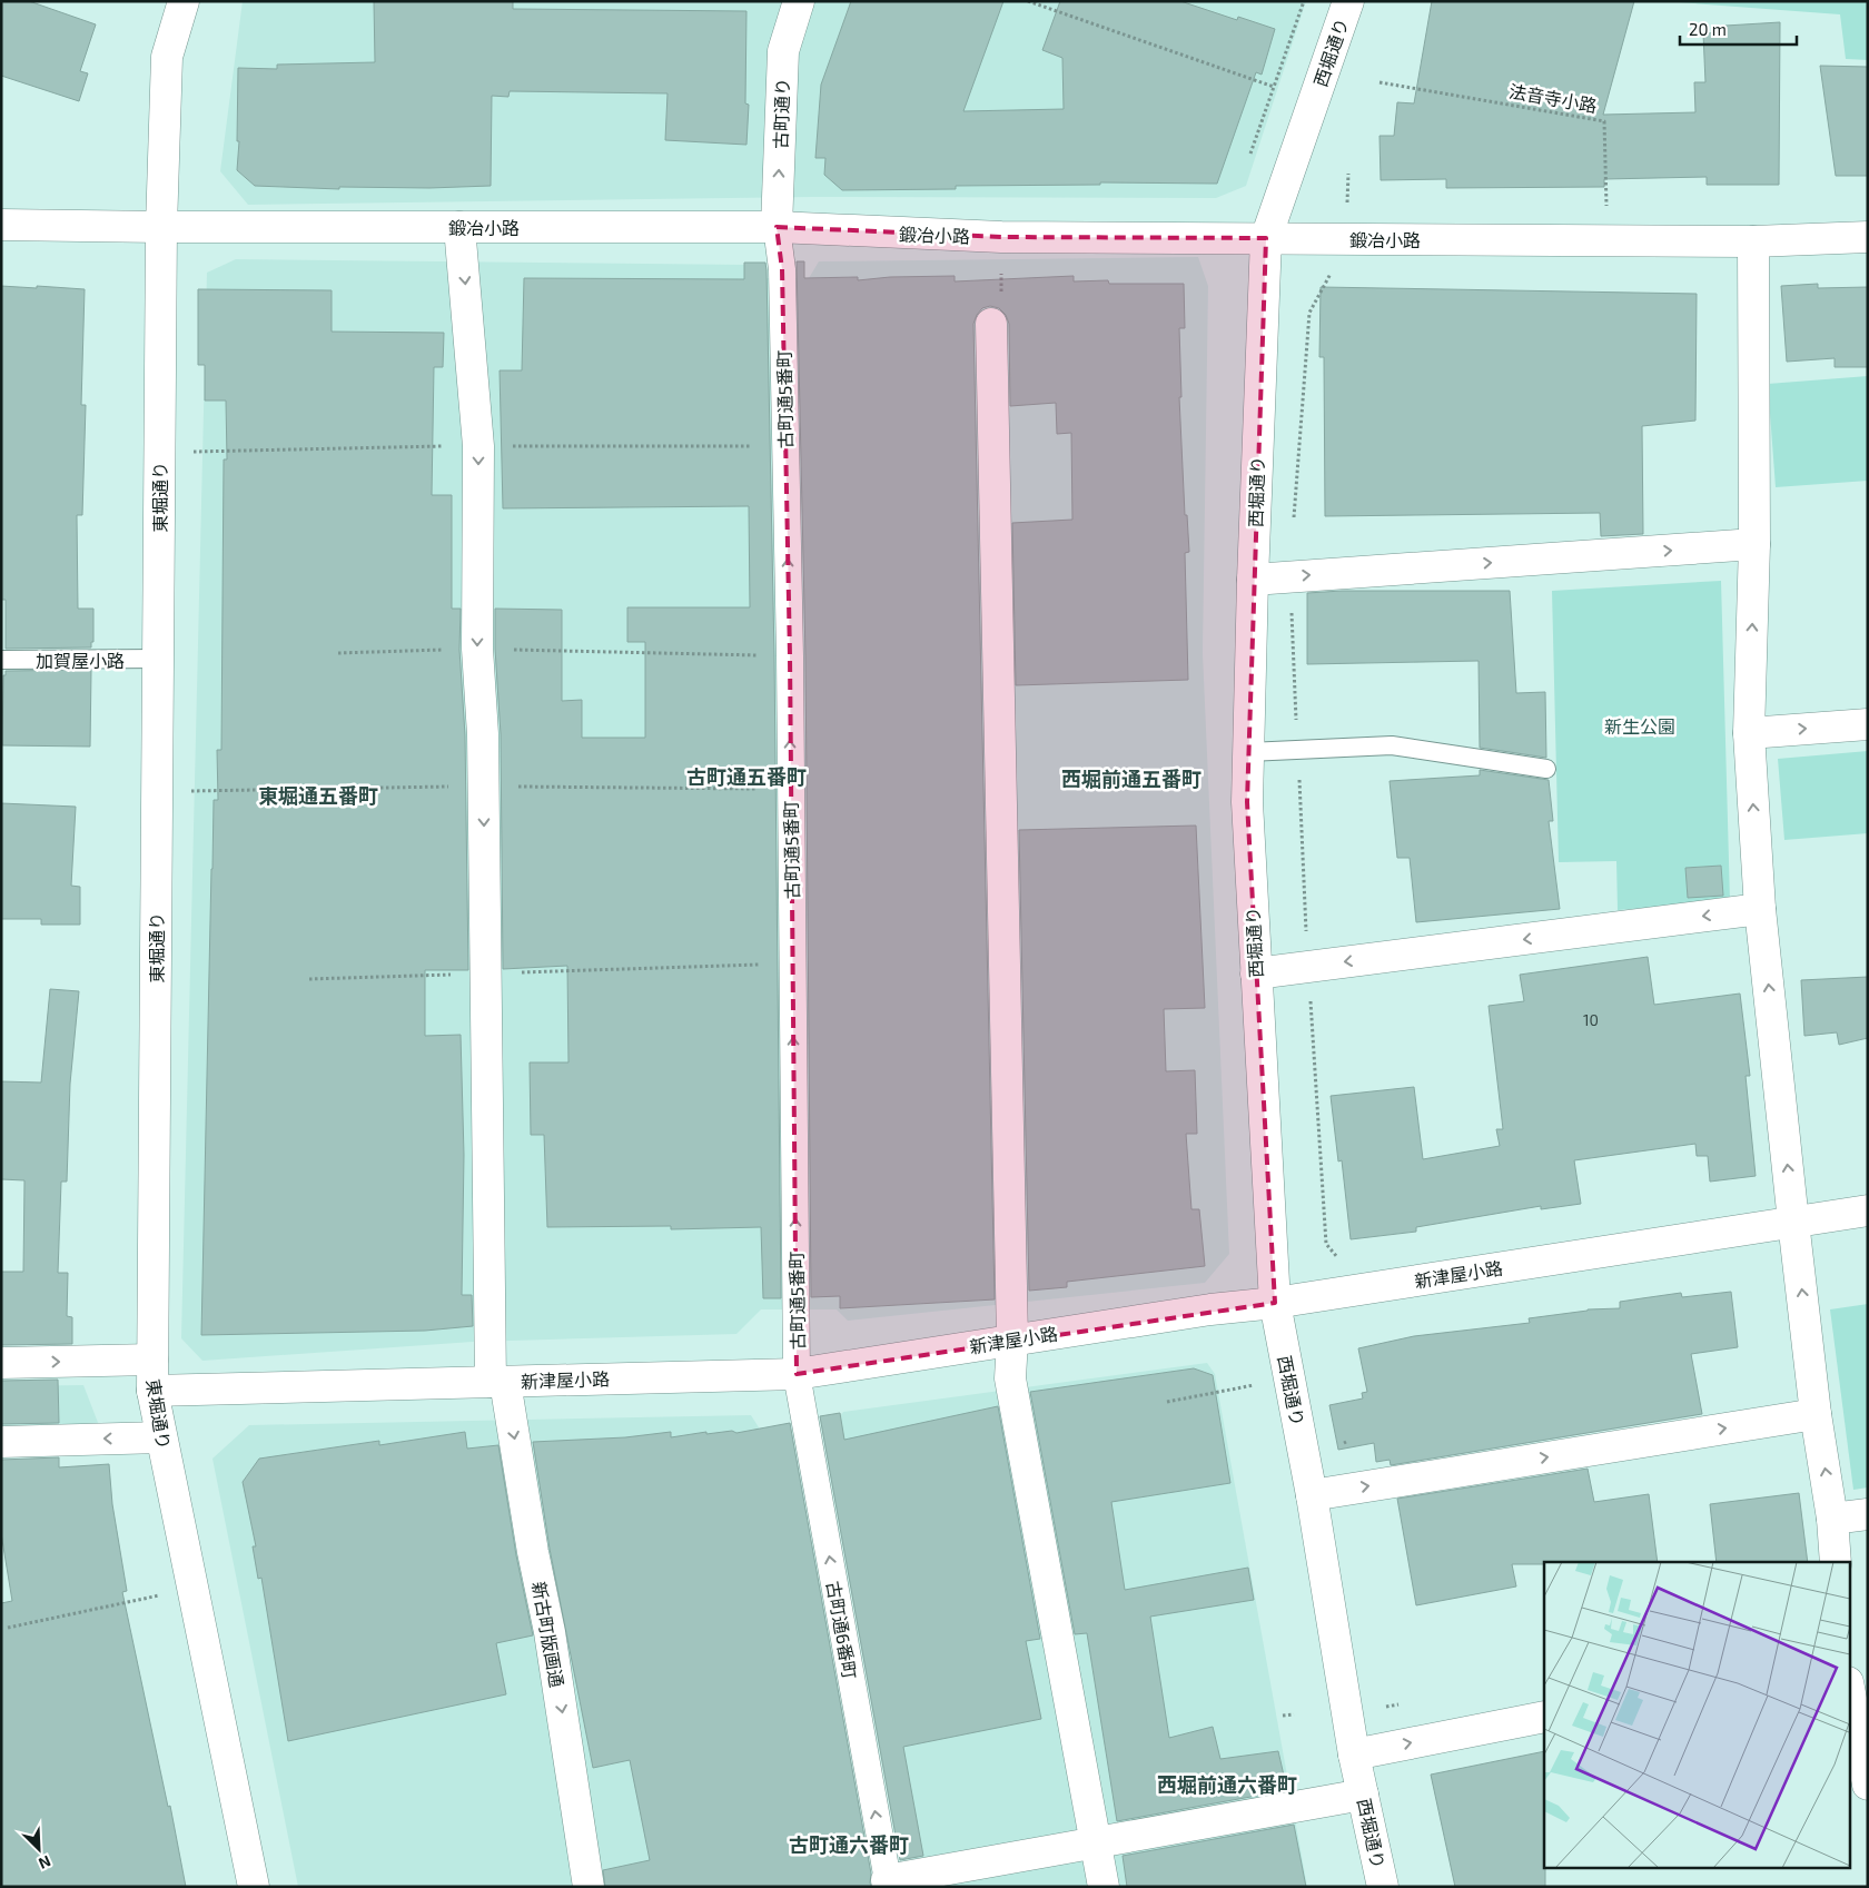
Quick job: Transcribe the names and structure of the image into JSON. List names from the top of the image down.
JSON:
{
  "streets": {
    "street": [
      "西堀通り",
      "古町通り",
      "鍛冶小路",
      "古町通5番町",
      "東堀通り",
      "新津屋小路",
      "古町通6番町",
      "新古町版画通"
    ],
    "lane": ["加賀屋小路"],
    "path": ["法音寺小路"]
  },
  "crossings": [
    ["西堀通り", "鍛冶小路"],
    ["西堀通り", "新津屋小路"],
    ["法音寺小路", "鍛冶小路"],
    ["古町通り", "鍛冶小路"],
    ["古町通り", "古町通5番町"],
    ["鍛冶小路", "古町通5番町"],
    ["鍛冶小路", "東堀通り"],
    ["鍛冶小路", "新古町版画通"],
    ["古町通5番町", "新津屋小路"],
    ["古町通5番町", "古町通6番町"],
    ["東堀通り", "加賀屋小路"],
    ["東堀通り", "新津屋小路"],
    ["新津屋小路", "古町通6番町"],
    ["新津屋小路", "新古町版画通"]
  ],
  "one_way": ["古町通り", "新古町版画通"],
  "districts": [
    "古町通五番町",
    "西堀前通五番町",
    "東堀通五番町",
    "西堀前通六番町",
    "古町通六番町"
  ],
  "parks": ["新生公園"],
  "house_numbers": ["10"],
  "scale_bar": "20 m",
  "north": "bottom right"
}
